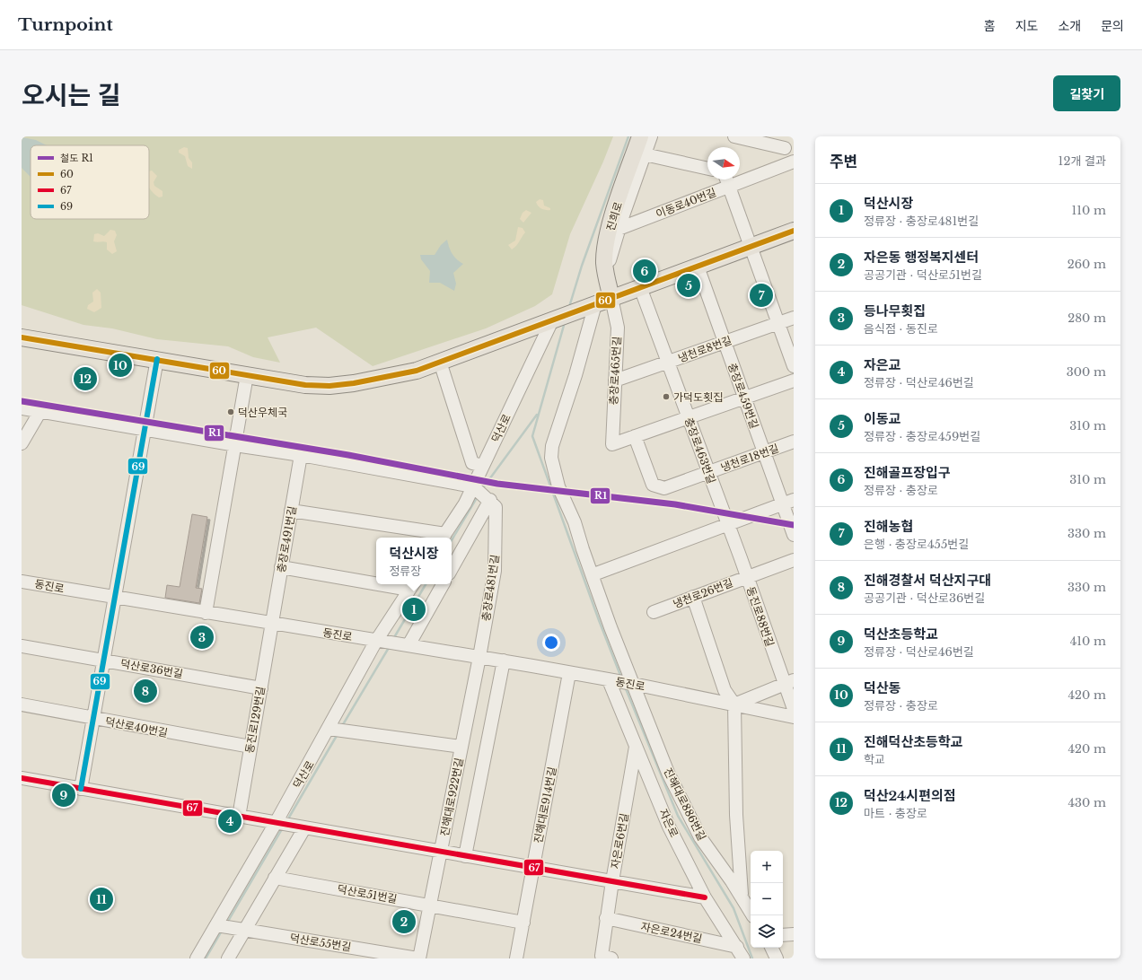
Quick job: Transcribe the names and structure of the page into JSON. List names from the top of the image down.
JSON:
{
  "streets": {
    "main road": ["진희로"],
    "street": [
      "이동로40번길",
      "냉천로8번길",
      "충장로465번길",
      "충장로459번길",
      "덕산로",
      "충장로463번길",
      "냉천로18번길",
      "충장로491번길",
      "동진로",
      "충장로481번길",
      "냉천로26번길",
      "동진로88번길",
      "덕산로36번길",
      "동진로129번길",
      "덕산로40번길",
      "진해대로922번길",
      "진해대로886번길",
      "진해대로914번길",
      "자은로",
      "자은로6번길",
      "덕산로51번길",
      "자은로24번길",
      "덕산로55번길"
    ]
  },
  "crossings": [
    ["진희로", "충장로465번길"],
    ["냉천로8번길", "충장로465번길"],
    ["냉천로8번길", "충장로459번길"],
    ["냉천로8번길", "충장로463번길"],
    ["충장로465번길", "냉천로18번길"],
    ["충장로459번길", "냉천로18번길"],
    ["덕산로", "충장로491번길"],
    ["덕산로", "동진로"],
    ["덕산로", "덕산로55번길"],
    ["충장로463번길", "냉천로18번길"],
    ["충장로463번길", "동진로88번길"],
    ["충장로491번길", "동진로"],
    ["충장로491번길", "동진로129번길"],
    ["동진로", "충장로481번길"],
    ["동진로", "동진로129번길"],
    ["동진로", "진해대로922번길"],
    ["동진로", "진해대로886번길"],
    ["동진로", "진해대로914번길"],
    ["동진로", "자은로"],
    ["충장로481번길", "진해대로922번길"],
    ["냉천로26번길", "동진로88번길"],
    ["덕산로36번길", "동진로129번길"],
    ["동진로129번길", "덕산로40번길"],
    ["진해대로922번길", "덕산로51번길"],
    ["진해대로922번길", "덕산로55번길"],
    ["진해대로914번길", "덕산로51번길"],
    ["자은로", "자은로6번길"],
    ["자은로", "자은로24번길"],
    ["자은로6번길", "자은로24번길"]
  ],
  "places": ["가덕도횟집", "덕산우체국"],
  "lines": [
    "transit line 60",
    "transit line 69",
    "rail line R1",
    "transit line 67"
  ],
  "legend": [
    "철도 R1",
    "60",
    "67",
    "69"
  ],
  "north": "right",
  "page": {
    "header": "Turnpoint",
    "nav": [
      "홈",
      "지도",
      "소개",
      "문의"
    ],
    "title": "오시는 길",
    "buttons": "길찾기",
    "heading": ["주변", "12개 결과"],
    "list": [
      {
        "mark": "1",
        "name": "덕산시장",
        "note": "정류장 · 충장로481번길",
        "value": "110 m"
      },
      {
        "mark": "2",
        "name": "자은동 행정복지센터",
        "note": "공공기관 · 덕산로51번길",
        "value": "260 m"
      },
      {
        "mark": "3",
        "name": "등나무횟집",
        "note": "음식점 · 동진로",
        "value": "280 m"
      },
      {
        "mark": "4",
        "name": "자은교",
        "note": "정류장 · 덕산로46번길",
        "value": "300 m"
      },
      {
        "mark": "5",
        "name": "이동교",
        "note": "정류장 · 충장로459번길",
        "value": "310 m"
      },
      {
        "mark": "6",
        "name": "진해골프장입구",
        "note": "정류장 · 충장로",
        "value": "310 m"
      },
      {
        "mark": "7",
        "name": "진해농협",
        "note": "은행 · 충장로455번길",
        "value": "330 m"
      },
      {
        "mark": "8",
        "name": "진해경찰서 덕산지구대",
        "note": "공공기관 · 덕산로36번길",
        "value": "330 m"
      },
      {
        "mark": "9",
        "name": "덕산초등학교",
        "note": "정류장 · 덕산로46번길",
        "value": "410 m"
      },
      {
        "mark": "10",
        "name": "덕산동",
        "note": "정류장 · 충장로",
        "value": "420 m"
      },
      {
        "mark": "11",
        "name": "진해덕산초등학교",
        "note": "학교",
        "value": "420 m"
      },
      {
        "mark": "12",
        "name": "덕산24시편의점",
        "note": "마트 · 충장로",
        "value": "430 m"
      }
    ],
    "pins": [
      "6",
      "5",
      "7",
      "10",
      "12",
      "1",
      "3",
      "8",
      "9",
      "4",
      "11",
      "2"
    ],
    "popup": ["덕산시장", "정류장"],
    "map_buttons": ["+", "−"]
  }
}
